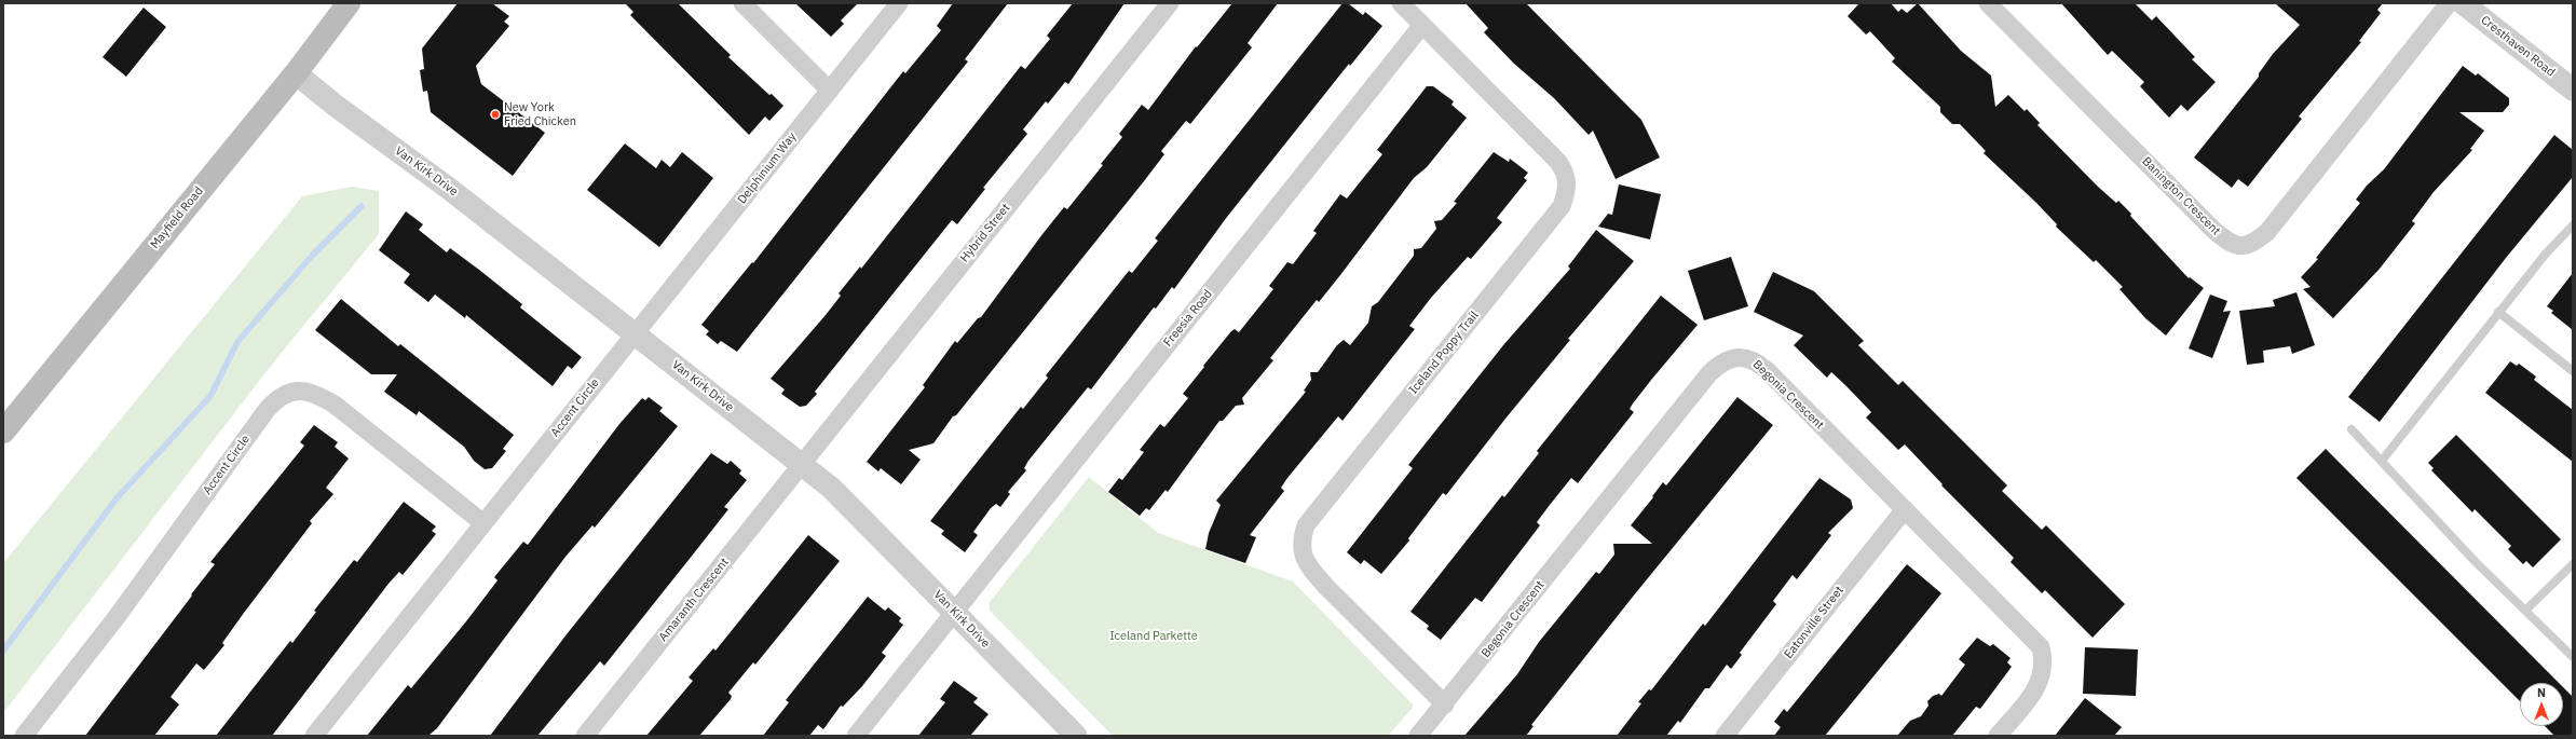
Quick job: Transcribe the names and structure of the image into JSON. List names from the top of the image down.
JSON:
{
  "streets": {
    "main road": ["Mayfield Road"],
    "street": [
      "Cresthaven Road",
      "Delphinium Way",
      "Van Kirk Drive",
      "Banington Crescent",
      "Hybrid Street",
      "Freesia Road",
      "Iceland Poppy Trail",
      "Begonia Crescent",
      "Accent Circle",
      "Amaranth Crescent",
      "Eatonville Street"
    ]
  },
  "crossings": [
    ["Delphinium Way", "Van Kirk Drive"],
    ["Delphinium Way", "Accent Circle"],
    ["Van Kirk Drive", "Mayfield Road"],
    ["Van Kirk Drive", "Hybrid Street"],
    ["Van Kirk Drive", "Freesia Road"],
    ["Van Kirk Drive", "Accent Circle"],
    ["Van Kirk Drive", "Amaranth Crescent"],
    ["Hybrid Street", "Amaranth Crescent"],
    ["Freesia Road", "Iceland Poppy Trail"],
    ["Iceland Poppy Trail", "Begonia Crescent"],
    ["Begonia Crescent", "Eatonville Street"]
  ],
  "parks": ["Iceland Parkette"],
  "places": ["New York Fried Chicken"],
  "north": "top"
}
